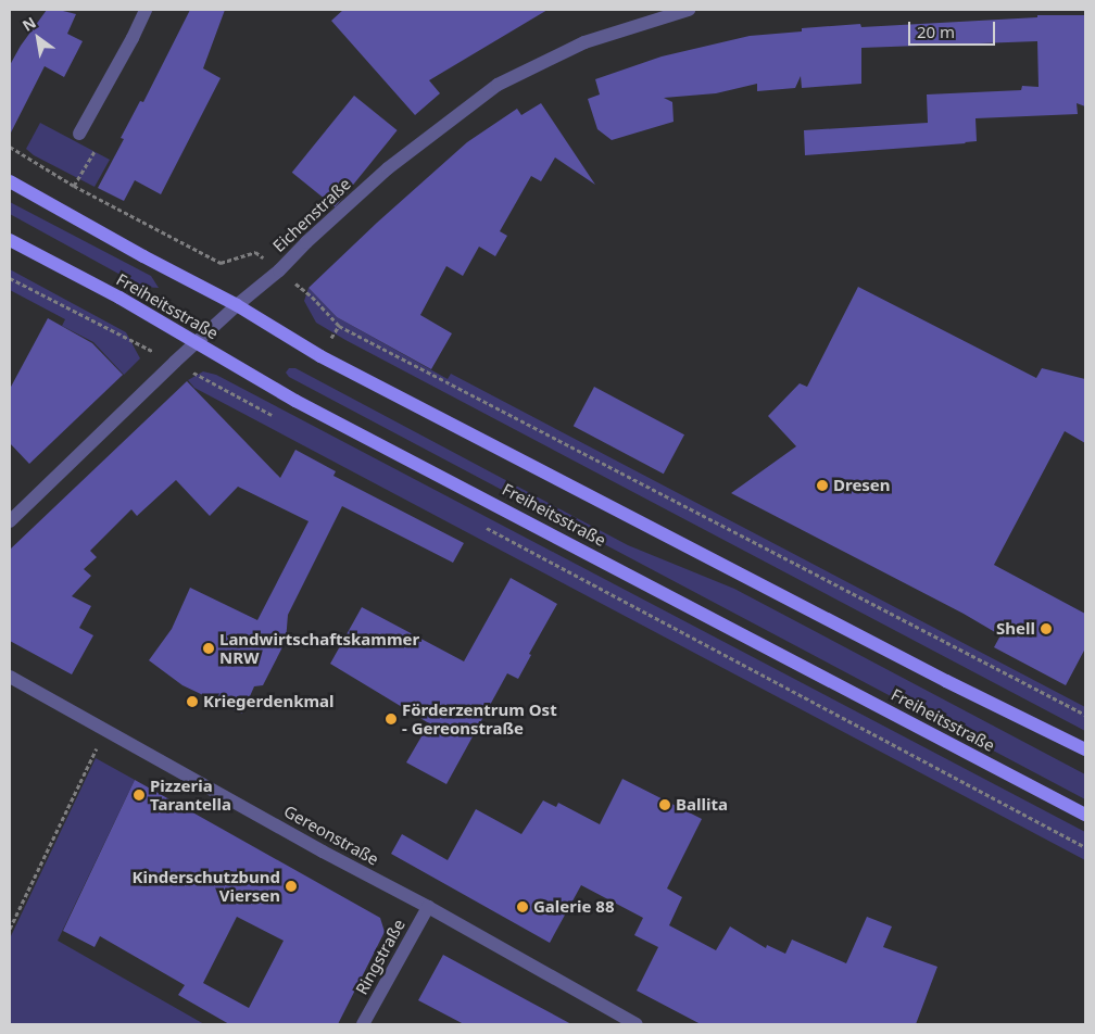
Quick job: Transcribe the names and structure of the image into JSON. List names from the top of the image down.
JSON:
{
  "streets": {
    "main road": ["Freiheitsstraße"],
    "street": ["Eichenstraße", "Gereonstraße", "Ringstraße"]
  },
  "crossings": [
    ["Eichenstraße", "Freiheitsstraße"],
    ["Gereonstraße", "Ringstraße"]
  ],
  "places": [
    "Dresen",
    "Shell",
    "Landwirtschaftskammer NRW",
    "Kriegerdenkmal",
    "Förderzentrum Ost - Gereonstraße",
    "Pizzeria Tarantella",
    "Ballita",
    "Kinderschutzbund Viersen",
    "Galerie 88"
  ],
  "scale_bar": "20 m",
  "north": "top left"
}
